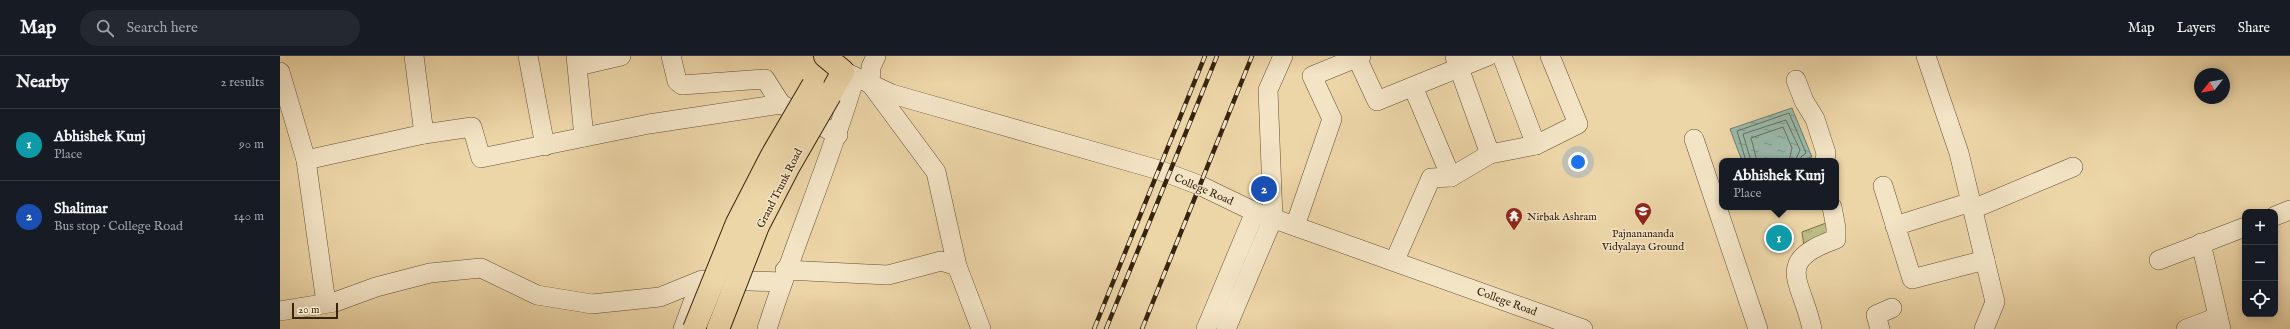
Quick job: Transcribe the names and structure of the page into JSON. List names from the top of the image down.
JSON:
{
  "streets": {
    "main road": ["Grand Trunk Road"],
    "street": ["College Road"]
  },
  "crossings": [
    ["Grand Trunk Road", "College Road"]
  ],
  "places": {
    "school or university": ["Pajnanananda Vidyalaya Ground"],
    "temple": ["Nirbak Ashram"]
  },
  "scale_bar": "20 m",
  "north": "bottom left",
  "page": {
    "header": "Map",
    "search": "Search here",
    "nav": ["Map", "Layers", "Share"],
    "heading": ["Nearby", "2 results"],
    "list": [
      {
        "mark": "1",
        "name": "Abhishek Kunj",
        "note": "Place",
        "value": "90 m"
      },
      {
        "mark": "2",
        "name": "Shalimar",
        "note": "Bus stop · College Road",
        "value": "140 m"
      }
    ],
    "popup": ["Abhishek Kunj", "Place"],
    "pins": ["2", "1"],
    "map_buttons": ["+", "−"],
    "scale": "20 m"
  }
}
